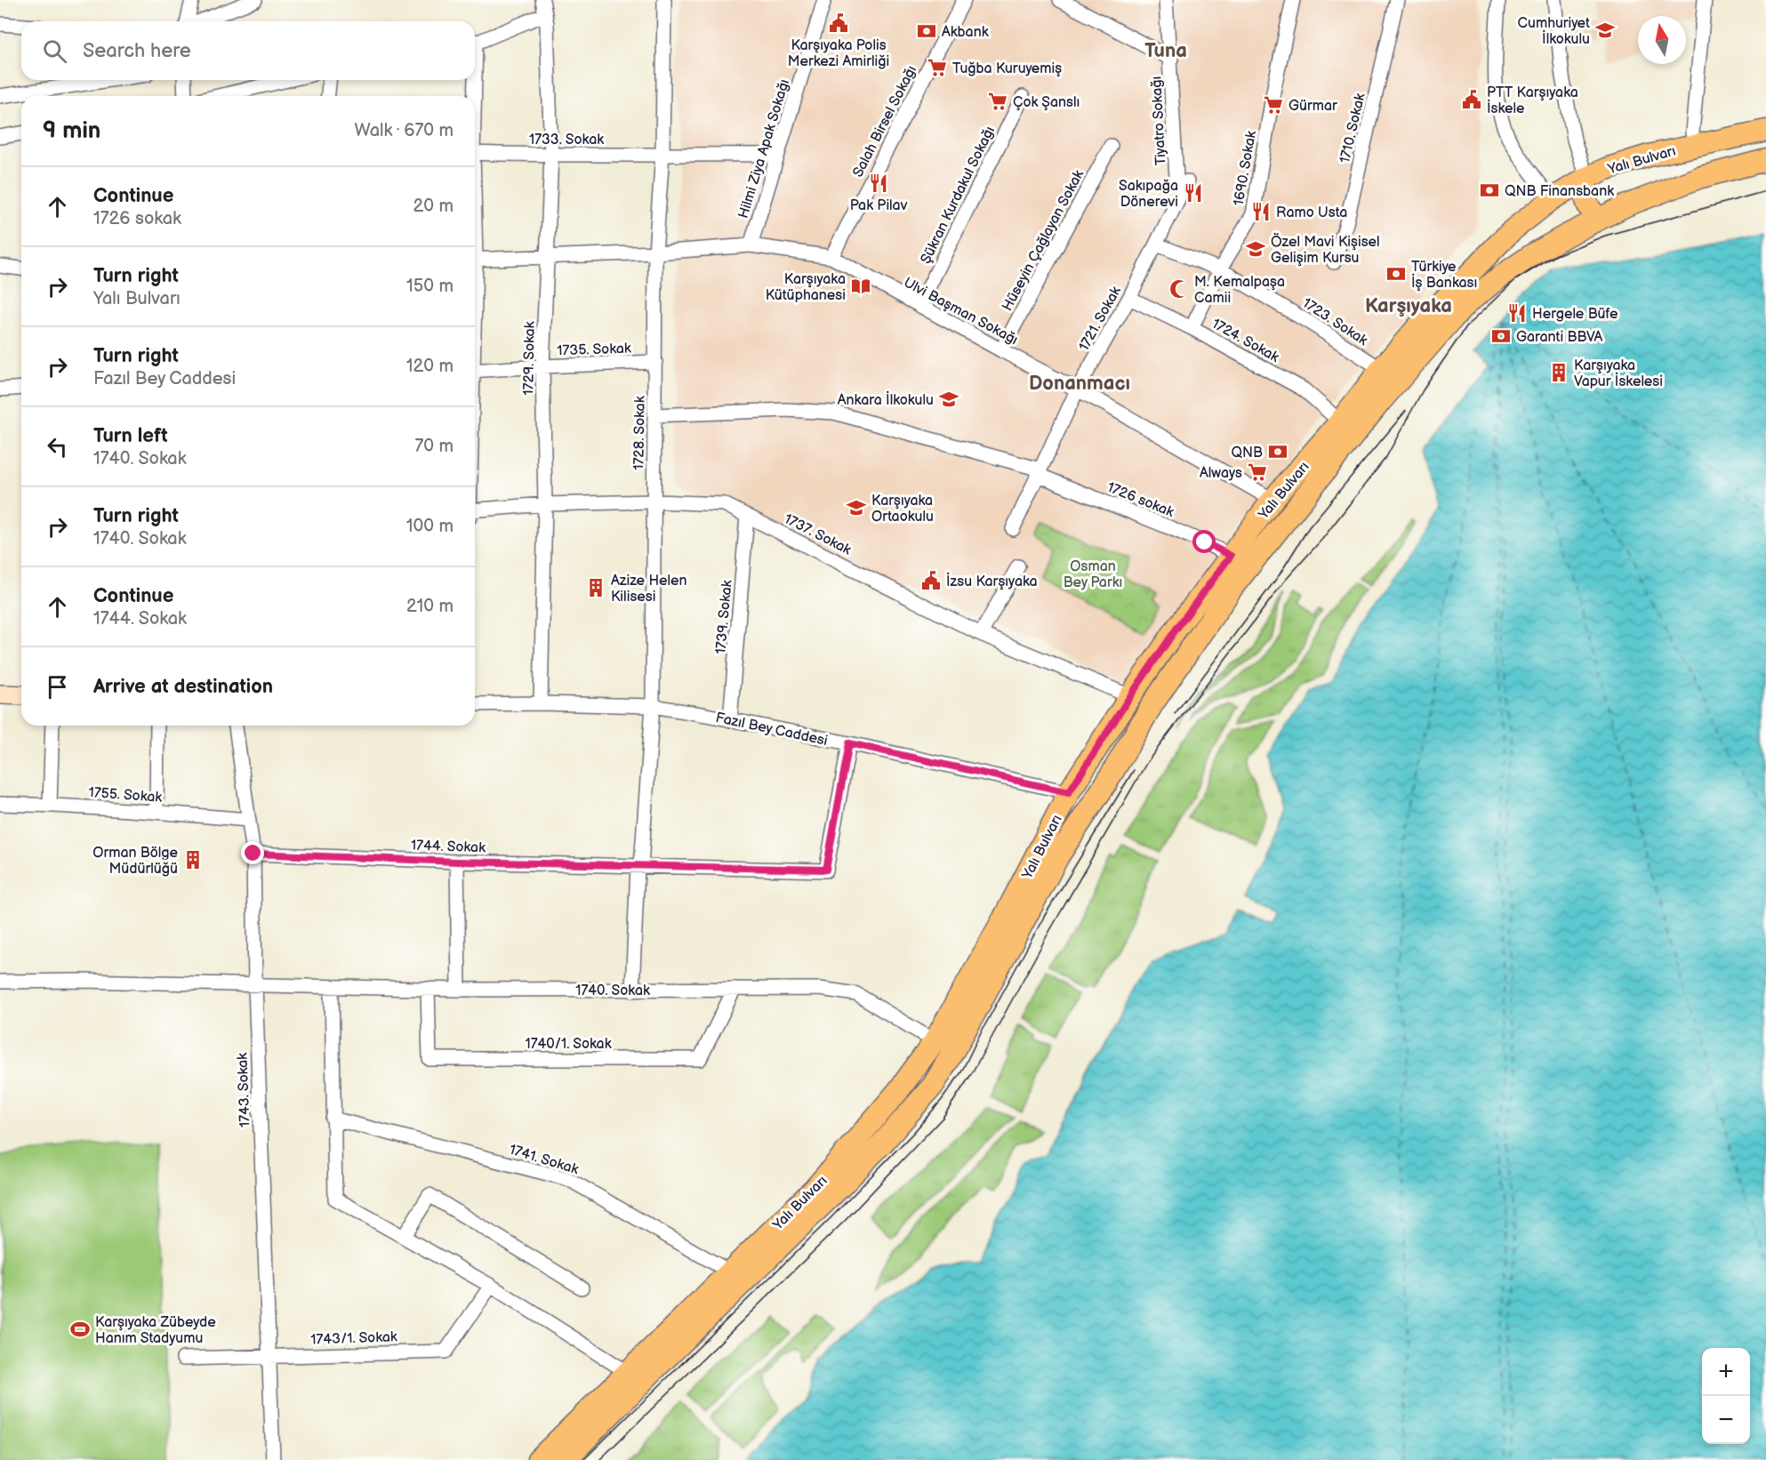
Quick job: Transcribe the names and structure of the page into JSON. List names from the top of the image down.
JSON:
{
  "streets": {
    "main road": ["Yalı Bulvarı", "1740. Sokak"],
    "street": [
      "Salah Birsel Sokağı",
      "Tiyatro Sokağı",
      "1710. Sokak",
      "1733. Sokak",
      "Hilmi Ziya Apak Sokağı",
      "1690. Sokak",
      "Şükran Kurdakul Sokağı",
      "Hüseyin Çağlayan Sokak",
      "Ulvi Başman Sokağı",
      "1721. Sokak",
      "1723. Sokak",
      "1724. Sokak",
      "1735. Sokak",
      "1729. Sokak",
      "1728. Sokak",
      "1726 sokak",
      "1737. Sokak",
      "1739. Sokak",
      "Fazıl Bey Caddesi",
      "1755. Sokak",
      "1744. Sokak",
      "1740/1. Sokak",
      "1743. Sokak",
      "1741. Sokak",
      "1743/1. Sokak"
    ]
  },
  "crossings": [
    ["Salah Birsel Sokağı", "Ulvi Başman Sokağı"],
    ["Tiyatro Sokağı", "1721. Sokak"],
    ["1733. Sokak", "Hilmi Ziya Apak Sokağı"],
    ["1733. Sokak", "1729. Sokak"],
    ["1733. Sokak", "1728. Sokak"],
    ["Yalı Bulvarı", "Ulvi Başman Sokağı"],
    ["Yalı Bulvarı", "1723. Sokak"],
    ["Yalı Bulvarı", "1724. Sokak"],
    ["Yalı Bulvarı", "1726 sokak"],
    ["Yalı Bulvarı", "1737. Sokak"],
    ["Yalı Bulvarı", "Fazıl Bey Caddesi"],
    ["Yalı Bulvarı", "1740. Sokak"],
    ["Yalı Bulvarı", "1741. Sokak"],
    ["1690. Sokak", "1723. Sokak"],
    ["1690. Sokak", "1724. Sokak"],
    ["Şükran Kurdakul Sokağı", "Ulvi Başman Sokağı"],
    ["Hüseyin Çağlayan Sokak", "Ulvi Başman Sokağı"],
    ["Ulvi Başman Sokağı", "1721. Sokak"],
    ["1721. Sokak", "1723. Sokak"],
    ["1721. Sokak", "1724. Sokak"],
    ["1721. Sokak", "1726 sokak"],
    ["1735. Sokak", "1729. Sokak"],
    ["1735. Sokak", "1728. Sokak"],
    ["1729. Sokak", "1737. Sokak"],
    ["1729. Sokak", "Fazıl Bey Caddesi"],
    ["1728. Sokak", "1726 sokak"],
    ["1728. Sokak", "1737. Sokak"],
    ["1728. Sokak", "Fazıl Bey Caddesi"],
    ["1728. Sokak", "1744. Sokak"],
    ["1728. Sokak", "1740. Sokak"],
    ["1737. Sokak", "1739. Sokak"],
    ["1739. Sokak", "Fazıl Bey Caddesi"],
    ["1755. Sokak", "1743. Sokak"],
    ["1744. Sokak", "1743. Sokak"],
    ["1740. Sokak", "1740/1. Sokak"],
    ["1740. Sokak", "1743. Sokak"],
    ["1743. Sokak", "1743/1. Sokak"]
  ],
  "districts": ["Tuna", "Karşıyaka", "Donanmacı"],
  "parks": ["Osman Bey Parkı"],
  "places": {
    "public building": ["Karşıyaka Polis Merkezi Amirliği", "PTT Karşıyaka İskele", "İzsu Karşıyaka"],
    "school or university": [
      "Cumhuriyet İlkokulu",
      "Özel Mavi Kişisel Gelişim Kursu",
      "Ankara İlkokulu",
      "Karşıyaka Ortaokulu"
    ],
    "bank": [
      "Akbank",
      "QNB Finansbank",
      "Türkiye İş Bankası",
      "Garanti BBVA",
      "QNB"
    ],
    "supermarket": [
      "Tuğba Kuruyemiş",
      "Çok Şanslı",
      "Gürmar",
      "Always"
    ],
    "restaurant": [
      "Pak Pilav",
      "Sakıpağa Dönerevi",
      "Ramo Usta",
      "Hergele Büfe"
    ],
    "library": ["Karşıyaka Kütüphanesi"],
    "mosque": ["M. Kemalpaşa Camii"],
    "building": ["Karşıyaka Vapur İskelesi", "Azize Helen Kilisesi", "Orman Bölge Müdürlüğü"],
    "sports": ["Karşıyaka Zübeyde Hanım Stadyumu"]
  },
  "north": "top",
  "page": {
    "search": "Search here",
    "heading": ["9 min", "Walk · 670 m"],
    "list": [
      ["Continue", "1726 sokak", "20 m"],
      ["Turn right", "Yalı Bulvarı", "150 m"],
      ["Turn right", "Fazıl Bey Caddesi", "120 m"],
      ["Turn left", "1740. Sokak", "70 m"],
      ["Turn right", "1740. Sokak", "100 m"],
      ["Continue", "1744. Sokak", "210 m"],
      "Arrive at destination"
    ],
    "map_buttons": ["+", "−"]
  }
}
